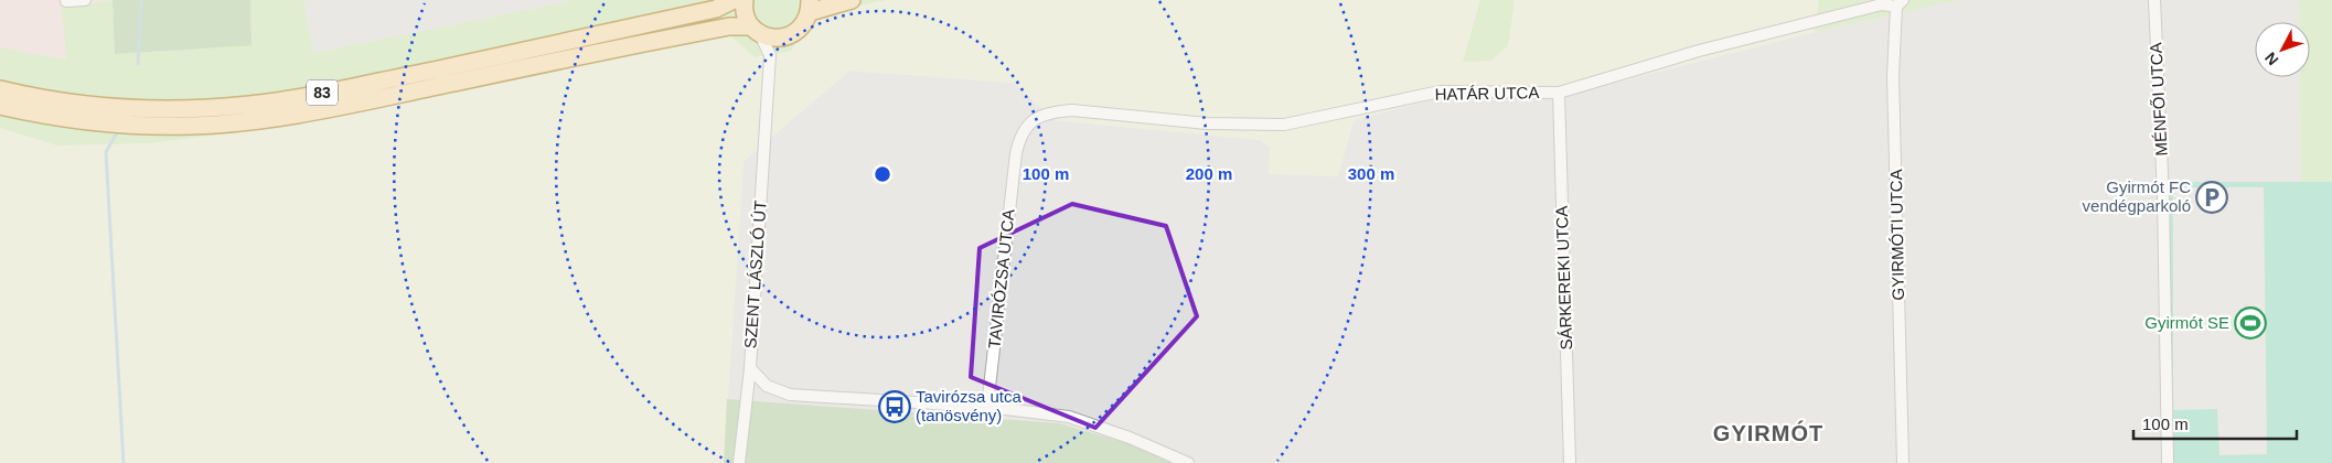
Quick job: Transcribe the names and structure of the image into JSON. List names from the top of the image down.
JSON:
{
  "streets": {
    "main road": ["83"],
    "street": [
      "HATÁR UTCA",
      "MÉNFŐI UTCA",
      "GYIRMÓTI UTCA",
      "SZENT LÁSZLÓ ÚT",
      "SÁRKEREKI UTCA",
      "TAVIRÓZSA UTCA"
    ]
  },
  "crossings": [
    ["83", "SZENT LÁSZLÓ ÚT"],
    ["HATÁR UTCA", "GYIRMÓTI UTCA"],
    ["HATÁR UTCA", "SÁRKEREKI UTCA"],
    ["HATÁR UTCA", "TAVIRÓZSA UTCA"],
    ["SZENT LÁSZLÓ ÚT", "TAVIRÓZSA UTCA"]
  ],
  "districts": ["GYIRMÓT"],
  "places": {
    "parking": ["Gyirmót FC vendégparkoló"],
    "sports": ["Gyirmót SE"],
    "bus stop": ["Tavirózsa utca (tanösvény)"]
  },
  "scale_bar": "100 m",
  "north": "bottom left",
  "rings": ["100 m", "200 m", "300 m"]
}
